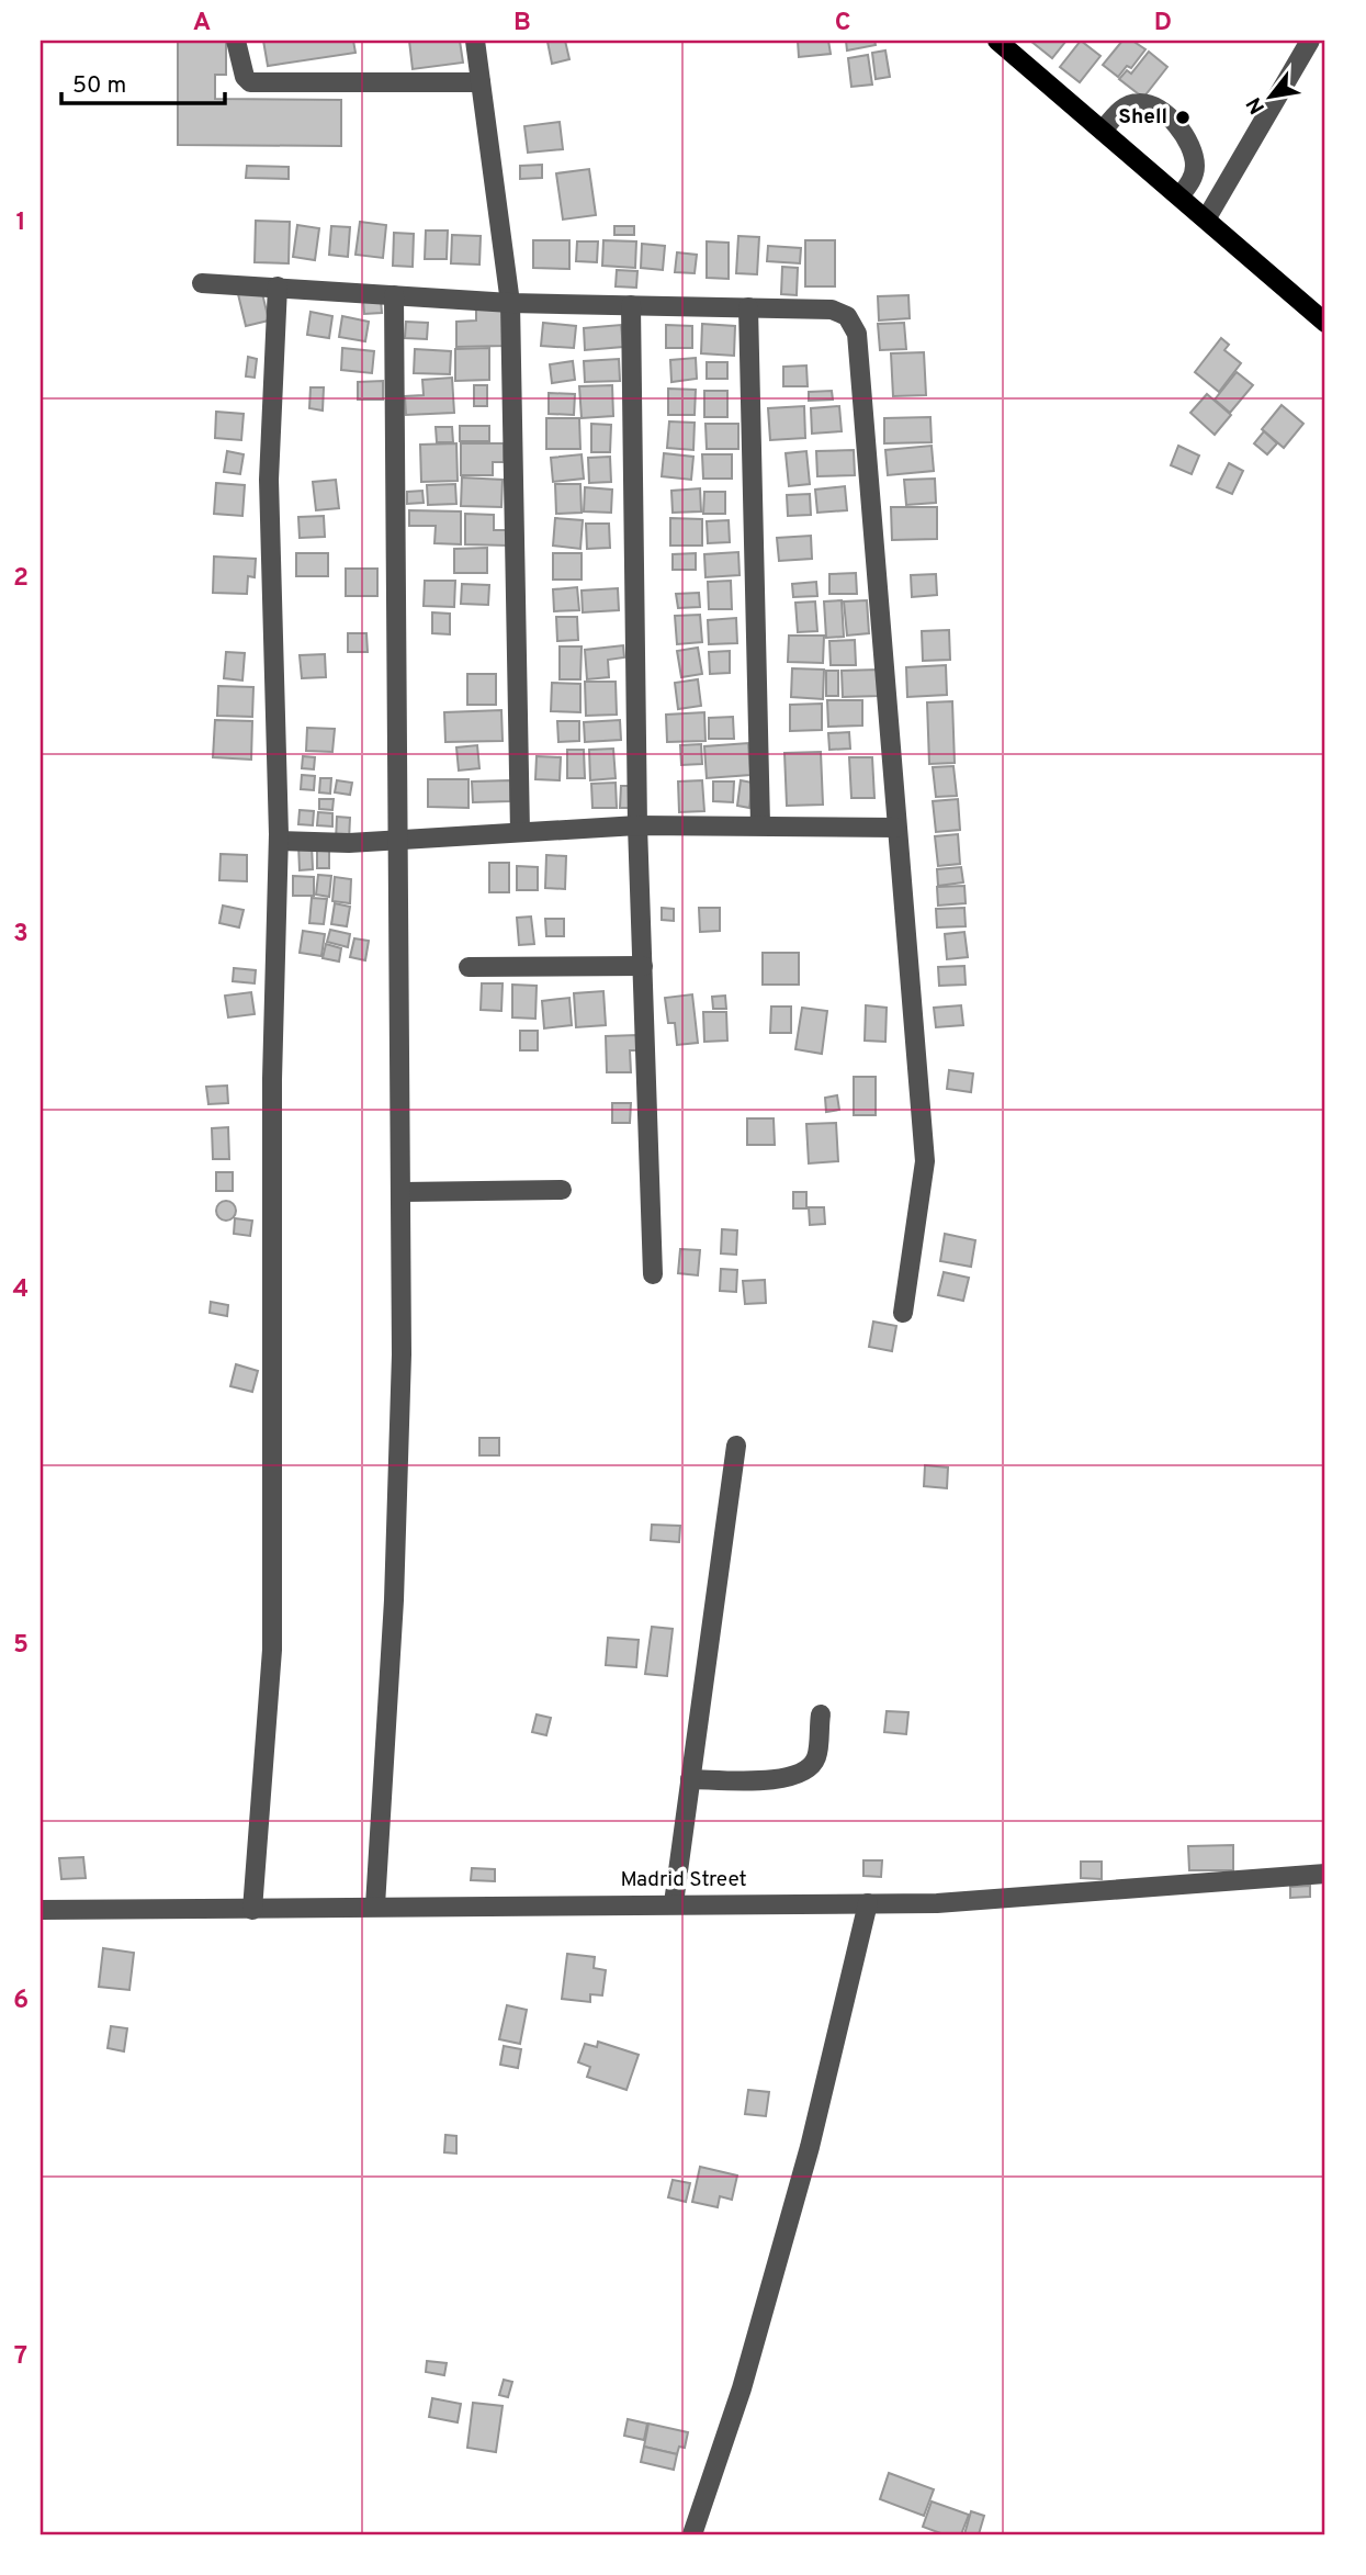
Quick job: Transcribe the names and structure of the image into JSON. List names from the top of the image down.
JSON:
{
  "streets": {
    "street": ["Madrid Street"]
  },
  "places": ["Shell"],
  "scale_bar": "50 m",
  "north": "bottom left",
  "grid": {
    "columns": [
      "A",
      "B",
      "C",
      "D"
    ],
    "rows": [
      "1",
      "2",
      "3",
      "4",
      "5",
      "6",
      "7"
    ]
  }
}
